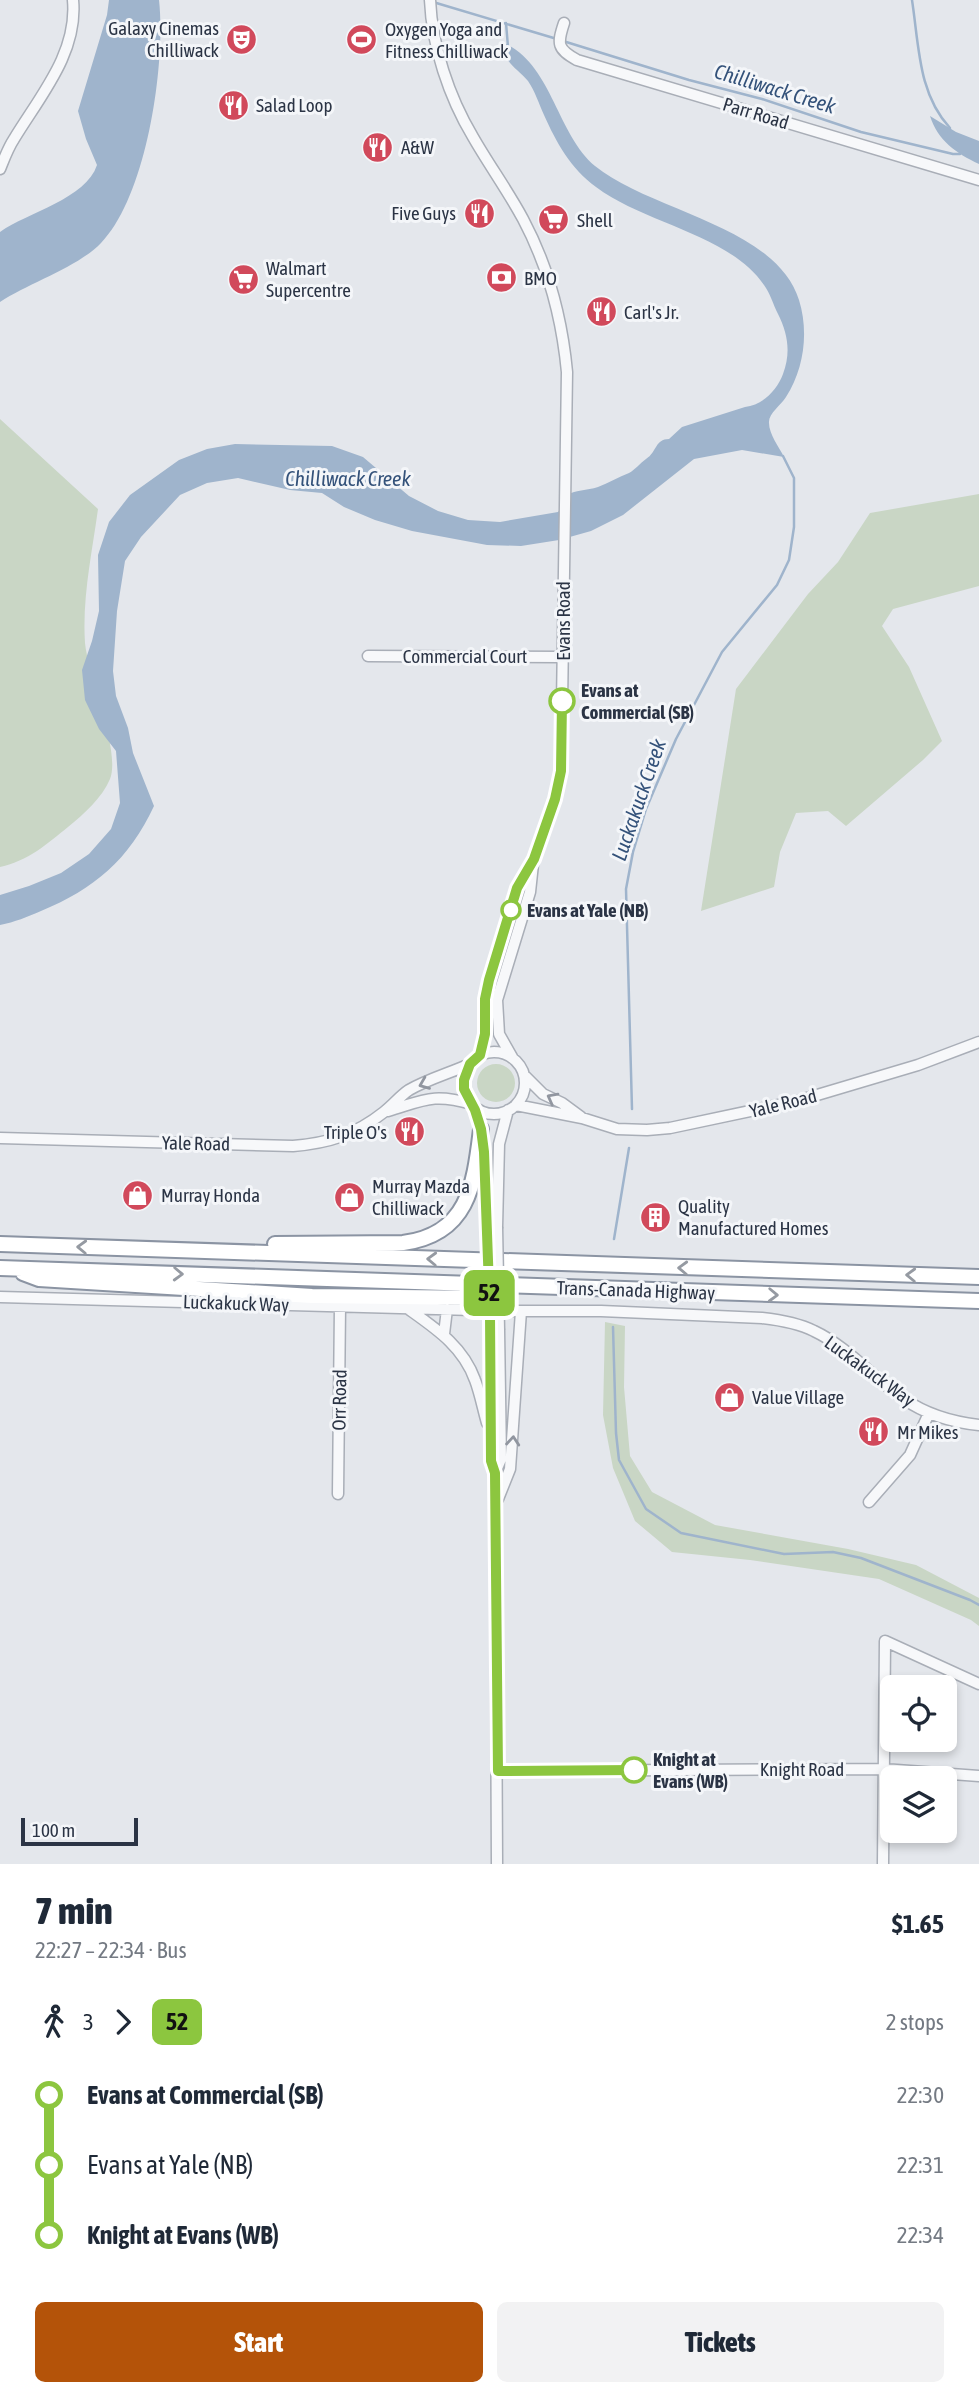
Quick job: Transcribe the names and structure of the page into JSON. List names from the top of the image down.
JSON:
{
  "streets": {
    "highway": ["Trans-Canada Highway"],
    "street": [
      "Parr Road",
      "Evans Road",
      "Commercial Court",
      "Yale Road",
      "Luckakuck Way",
      "Orr Road",
      "Knight Road"
    ]
  },
  "crossings": [
    ["Evans Road", "Commercial Court"],
    ["Evans Road", "Yale Road"],
    ["Luckakuck Way", "Orr Road"]
  ],
  "water": ["Chilliwack Creek", "Luckakuck Creek"],
  "places": {
    "theatre": ["Galaxy Cinemas Chilliwack"],
    "sports": ["Oxygen Yoga and Fitness Chilliwack"],
    "restaurant": [
      "Salad Loop",
      "A&W",
      "Five Guys",
      "Carl's Jr.",
      "Triple O's",
      "Mr Mikes"
    ],
    "supermarket": ["Shell", "Walmart Supercentre"],
    "bank": ["BMO"],
    "other": ["Evans at Commercial (SB)", "Evans at Yale (NB)", "Knight at Evans (WB)"],
    "shop": ["Murray Honda", "Murray Mazda Chilliwack", "Value Village"],
    "building": ["Quality Manufactured Homes"]
  },
  "lines": ["bus line 52"],
  "scale_bar": "100 m",
  "page": {
    "on_map": "52",
    "scale": "100 m",
    "heading": ["7 min", "22:27 – 22:34 · Bus", "$1.65"],
    "legs": ["3", "52", "2 stops"],
    "list": [
      {
        "name": "Evans at Commercial (SB)",
        "value": "22:30"
      },
      {
        "name": "Evans at Yale (NB)",
        "value": "22:31"
      },
      {
        "name": "Knight at Evans (WB)",
        "value": "22:34"
      }
    ],
    "buttons": ["Start", "Tickets"]
  }
}
